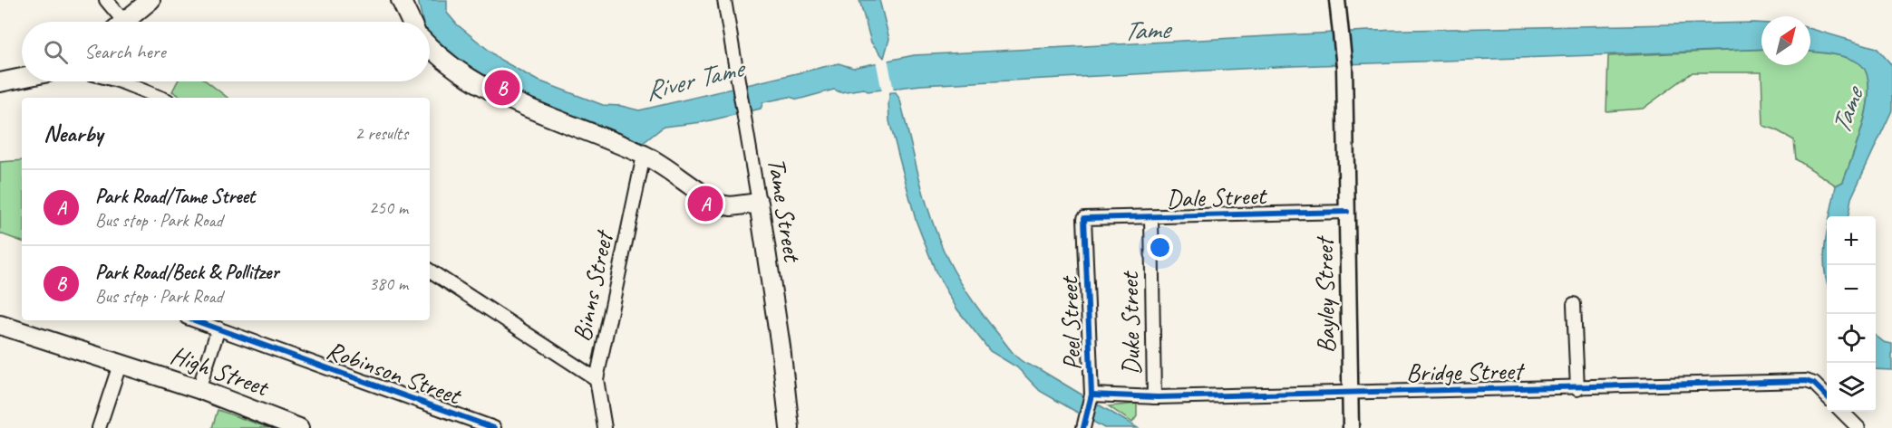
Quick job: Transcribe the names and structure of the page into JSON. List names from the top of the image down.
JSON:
{
  "streets": {
    "main road": ["Tame Street", "High Street"],
    "street": [
      "Dale Street",
      "Binns Street",
      "Bayley Street",
      "Peel Street",
      "Duke Street",
      "Bridge Street",
      "Robinson Street"
    ]
  },
  "crossings": [
    ["Dale Street", "Bayley Street"],
    ["Dale Street", "Peel Street"],
    ["Dale Street", "Duke Street"],
    ["Bayley Street", "Bridge Street"],
    ["Peel Street", "Bridge Street"],
    ["Duke Street", "Bridge Street"]
  ],
  "water": ["Tame", "River Tame"],
  "north": "top right",
  "page": {
    "search": "Search here",
    "pins": ["B", "A"],
    "heading": ["Nearby", "2 results"],
    "list": [
      {
        "mark": "A",
        "name": "Park Road/Tame Street",
        "note": "Bus stop · Park Road",
        "value": "250 m"
      },
      {
        "mark": "B",
        "name": "Park Road/Beck & Pollitzer",
        "note": "Bus stop · Park Road",
        "value": "380 m"
      }
    ],
    "map_buttons": ["+", "−"]
  }
}
